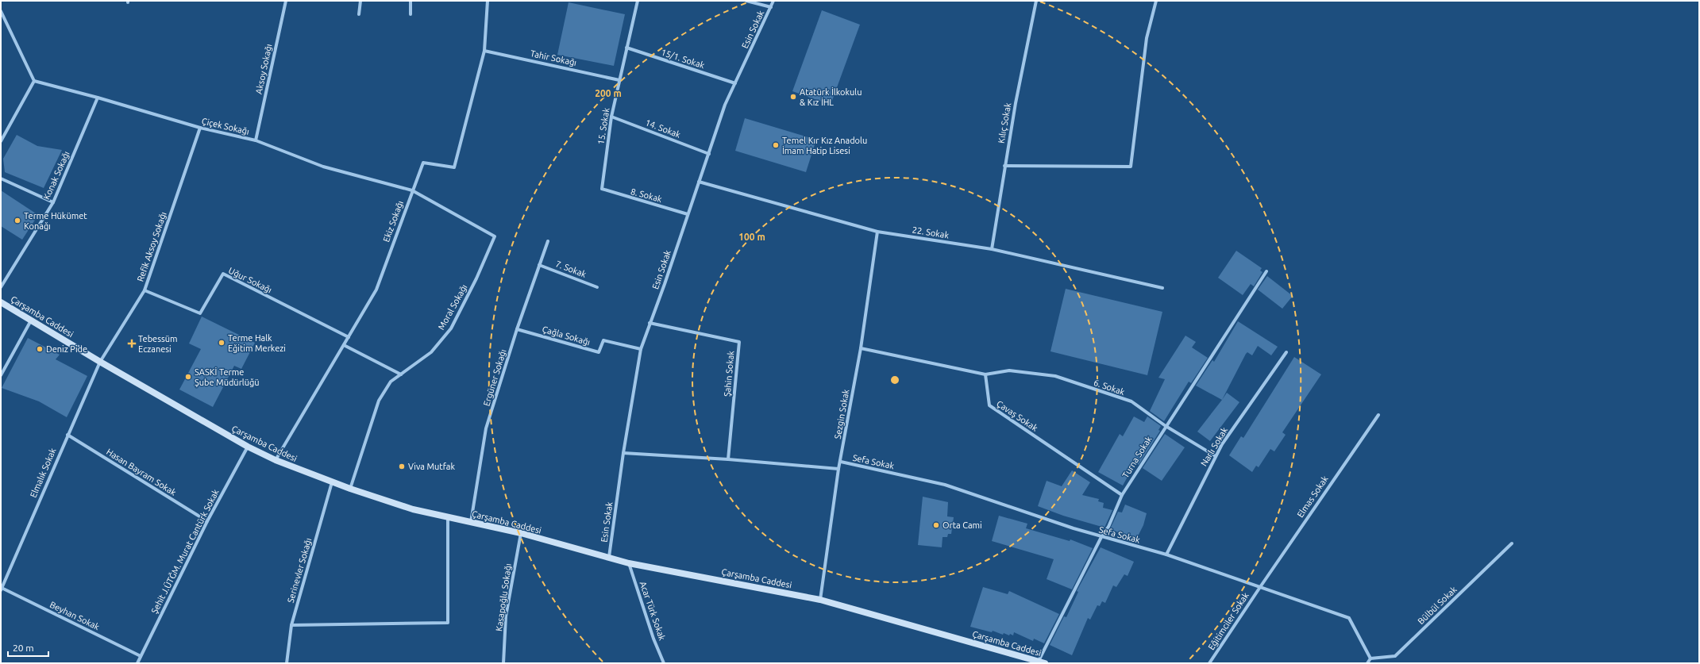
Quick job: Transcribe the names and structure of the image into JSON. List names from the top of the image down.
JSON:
{
  "streets": {
    "main road": ["Çarşamba Caddesi"],
    "street": [
      "Esin Sokak",
      "Tahir Sokağı",
      "15/1. Sokak",
      "Aksoy Sokağı",
      "Kılıç Sokak",
      "Çiçek Sokağı",
      "15. Sokak",
      "14. Sokak",
      "Konak Sokağı",
      "8. Sokak",
      "Ekiz Sokağı",
      "22. Sokak",
      "Refik Aksoy Sokağı",
      "7. Sokak",
      "Uğur Sokağı",
      "Moral Sokağı",
      "Çağla Sokağı",
      "Şahin Sokak",
      "Ergüner Sokağı",
      "6. Sokak",
      "Sezgin Sokak",
      "Çavaş Sokak",
      "Narlı Sokak",
      "Turna Sokak",
      "Sefa Sokak",
      "Hasan Bayram Sokak",
      "Elmalık Sokak",
      "Elmas Sokak",
      "Şehit J.ÜTĞM. Murat Cantürk Sokak",
      "Serinevler Sokağı",
      "Kasapoğlu Sokağı",
      "Bülbül Sokak",
      "Acar Türk Sokak",
      "Beyhan Sokak",
      "Eğitimciler Sokak"
    ]
  },
  "crossings": [
    ["Esin Sokak", "15/1. Sokak"],
    ["Esin Sokak", "14. Sokak"],
    ["Esin Sokak", "8. Sokak"],
    ["Esin Sokak", "22. Sokak"],
    ["Esin Sokak", "Çarşamba Caddesi"],
    ["Esin Sokak", "Çağla Sokağı"],
    ["Esin Sokak", "Şahin Sokak"],
    ["Tahir Sokağı", "15. Sokak"],
    ["Tahir Sokağı", "Ekiz Sokağı"],
    ["15/1. Sokak", "15. Sokak"],
    ["Aksoy Sokağı", "Çiçek Sokağı"],
    ["Kılıç Sokak", "22. Sokak"],
    ["Çiçek Sokağı", "Konak Sokağı"],
    ["Çiçek Sokağı", "Ekiz Sokağı"],
    ["Çiçek Sokağı", "Refik Aksoy Sokağı"],
    ["Çiçek Sokağı", "Moral Sokağı"],
    ["15. Sokak", "14. Sokak"],
    ["15. Sokak", "8. Sokak"],
    ["Ekiz Sokağı", "Uğur Sokağı"],
    ["Ekiz Sokağı", "Moral Sokağı"],
    ["Ekiz Sokağı", "Çarşamba Caddesi"],
    ["22. Sokak", "Sezgin Sokak"],
    ["Refik Aksoy Sokağı", "Uğur Sokağı"],
    ["Refik Aksoy Sokağı", "Çarşamba Caddesi"],
    ["Refik Aksoy Sokağı", "Elmalık Sokak"],
    ["7. Sokak", "Ergüner Sokağı"],
    ["Moral Sokağı", "Çarşamba Caddesi"],
    ["Çarşamba Caddesi", "Ergüner Sokağı"],
    ["Çarşamba Caddesi", "Sezgin Sokak"],
    ["Çarşamba Caddesi", "Turna Sokak"],
    ["Çarşamba Caddesi", "Elmalık Sokak"],
    ["Çarşamba Caddesi", "Şehit J.ÜTĞM. Murat Cantürk Sokak"],
    ["Çarşamba Caddesi", "Serinevler Sokağı"],
    ["Çarşamba Caddesi", "Kasapoğlu Sokağı"],
    ["Çarşamba Caddesi", "Acar Türk Sokak"],
    ["Çağla Sokağı", "Ergüner Sokağı"],
    ["6. Sokak", "Çavaş Sokak"],
    ["6. Sokak", "Narlı Sokak"],
    ["6. Sokak", "Turna Sokak"],
    ["Sezgin Sokak", "Sefa Sokak"],
    ["Çavaş Sokak", "Turna Sokak"],
    ["Narlı Sokak", "Sefa Sokak"],
    ["Turna Sokak", "Sefa Sokak"],
    ["Sefa Sokak", "Elmas Sokak"],
    ["Sefa Sokak", "Bülbül Sokak"],
    ["Sefa Sokak", "Eğitimciler Sokak"],
    ["Hasan Bayram Sokak", "Elmalık Sokak"],
    ["Hasan Bayram Sokak", "Şehit J.ÜTĞM. Murat Cantürk Sokak"],
    ["Elmalık Sokak", "Beyhan Sokak"],
    ["Elmas Sokak", "Eğitimciler Sokak"],
    ["Şehit J.ÜTĞM. Murat Cantürk Sokak", "Beyhan Sokak"]
  ],
  "places": {
    "other": [
      "Atatürk İlkokulu & Kız İHL",
      "Temel Kır Kız Anadolu İmam Hatip Lisesi",
      "Terme Hükümet Konağı",
      "Terme Halk Eğitim Merkezi",
      "Deniz Pide",
      "SASKİ Terme Şube Müdürlüğü",
      "Viva Mutfak",
      "Orta Cami"
    ],
    "health": ["Tebessüm Eczanesi"]
  },
  "scale_bar": "20 m",
  "rings": ["200 m", "100 m"]
}
